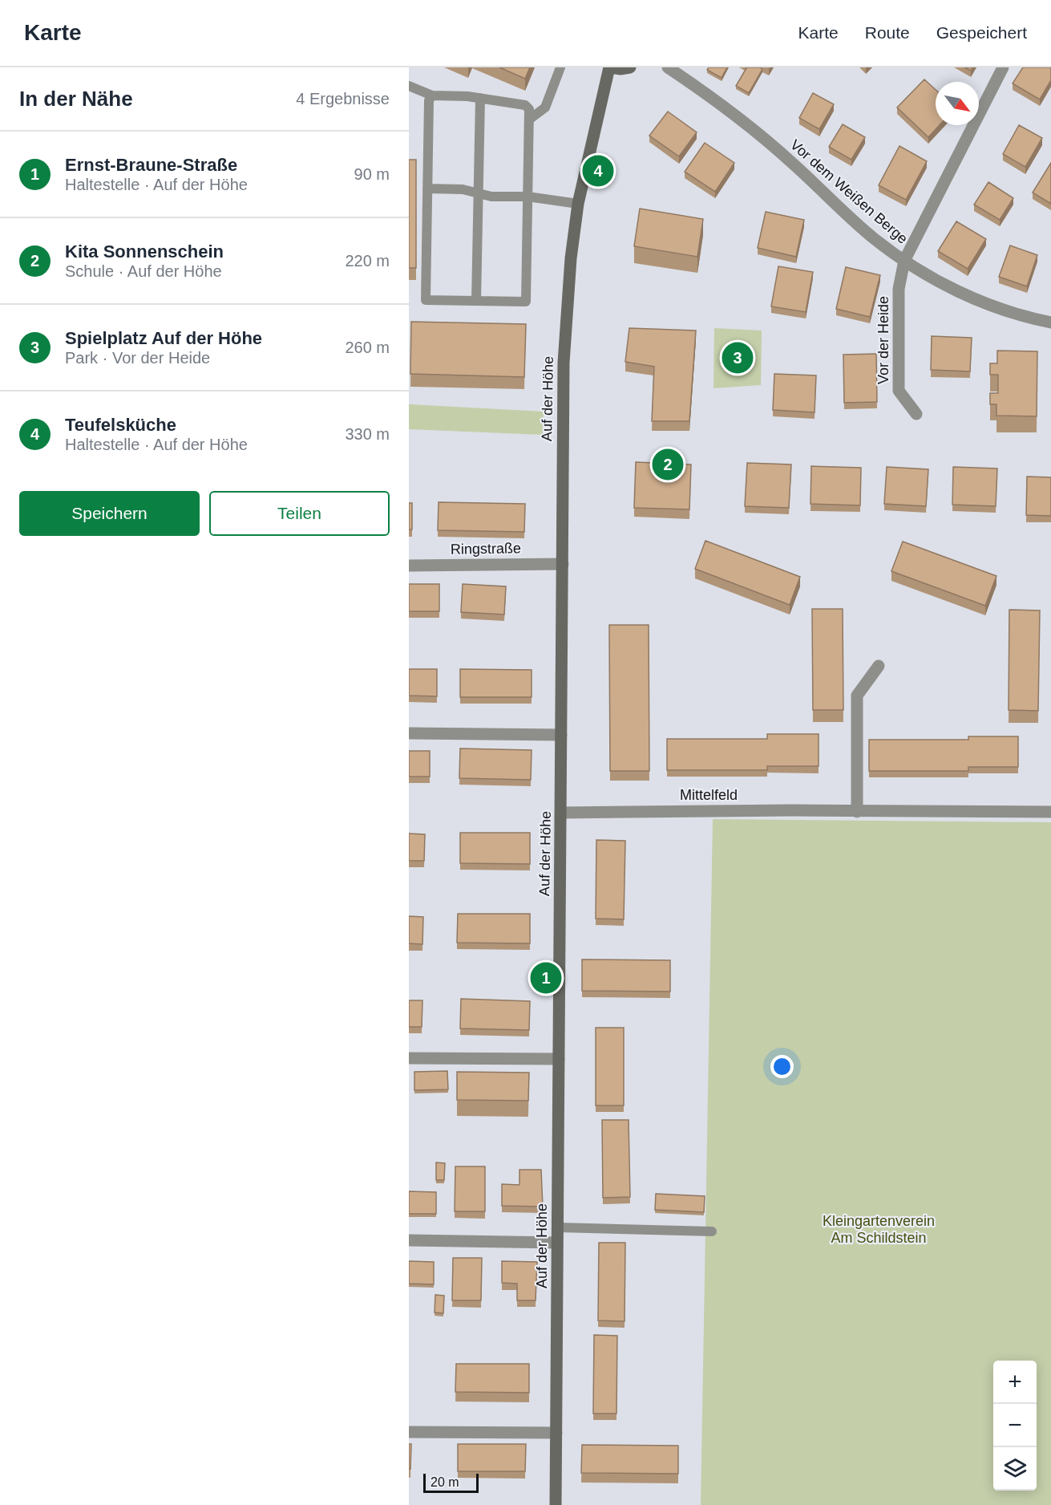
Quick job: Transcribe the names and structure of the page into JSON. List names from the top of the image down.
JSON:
{
  "streets": {
    "street": [
      "Vor dem Weißen Berge",
      "Vor der Heide",
      "Auf der Höhe",
      "Ringstraße",
      "Mittelfeld"
    ]
  },
  "crossings": [
    ["Vor dem Weißen Berge", "Vor der Heide"],
    ["Auf der Höhe", "Ringstraße"],
    ["Auf der Höhe", "Mittelfeld"]
  ],
  "parks": ["Kleingartenverein Am Schildstein"],
  "scale_bar": "20 m",
  "north": "bottom right",
  "page": {
    "header": "Karte",
    "nav": ["Karte", "Route", "Gespeichert"],
    "heading": ["In der Nähe", "4 Ergebnisse"],
    "list": [
      {
        "mark": "1",
        "name": "Ernst-Braune-Straße",
        "note": "Haltestelle · Auf der Höhe",
        "value": "90 m"
      },
      {
        "mark": "2",
        "name": "Kita Sonnenschein",
        "note": "Schule · Auf der Höhe",
        "value": "220 m"
      },
      {
        "mark": "3",
        "name": "Spielplatz Auf der Höhe",
        "note": "Park · Vor der Heide",
        "value": "260 m"
      },
      {
        "mark": "4",
        "name": "Teufelsküche",
        "note": "Haltestelle · Auf der Höhe",
        "value": "330 m"
      }
    ],
    "pins": [
      "4",
      "3",
      "2",
      "1"
    ],
    "buttons": ["Speichern", "Teilen"],
    "map_buttons": ["+", "−"],
    "scale": "20 m"
  }
}
